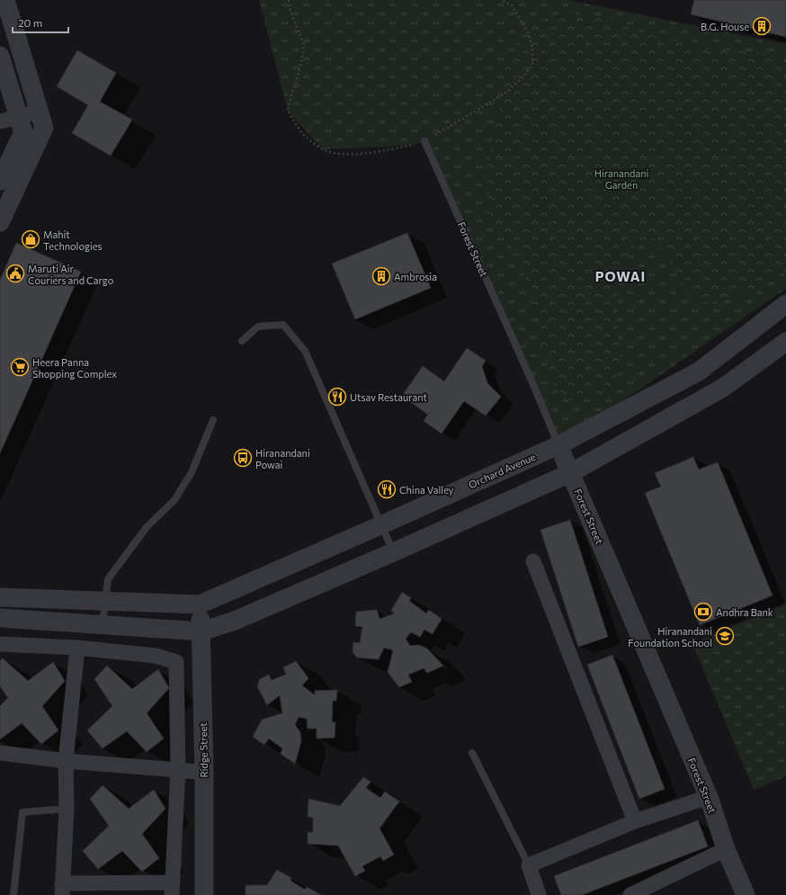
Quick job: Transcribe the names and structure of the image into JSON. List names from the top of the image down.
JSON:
{
  "streets": {
    "street": ["Forest Street", "Orchard Avenue", "Ridge Street"]
  },
  "crossings": [
    ["Forest Street", "Orchard Avenue"],
    ["Orchard Avenue", "Ridge Street"]
  ],
  "districts": ["POWAI"],
  "parks": ["Hiranandani Garden"],
  "places": {
    "building": ["B.G. House", "Ambrosia"],
    "shop": ["Mahit Technologies"],
    "public building": ["Maruti Air Couriers and Cargo"],
    "supermarket": ["Heera Panna Shopping Complex"],
    "restaurant": ["Utsav Restaurant", "China Valley"],
    "bus stop": ["Hiranandani Powai"],
    "bank": ["Andhra Bank"],
    "school or university": ["Hiranandani Foundation School"]
  },
  "scale_bar": "20 m"
}
